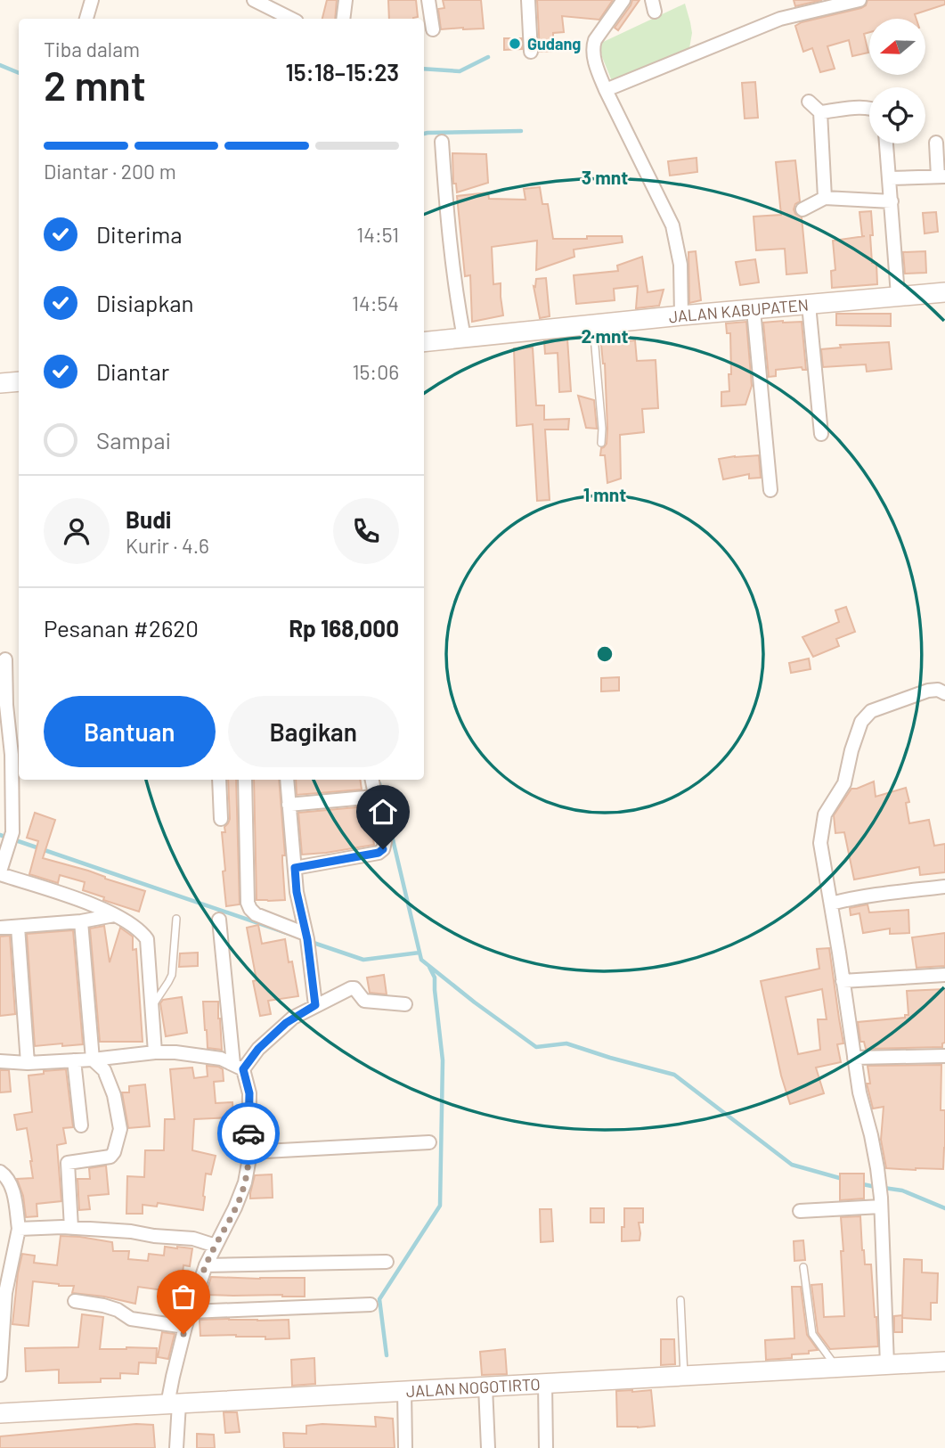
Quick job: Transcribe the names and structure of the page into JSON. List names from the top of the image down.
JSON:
{
  "streets": {
    "street": ["JALAN KABUPATEN", "JALAN NOGOTIRTO"]
  },
  "places": ["Gudang"],
  "north": "left",
  "page": {
    "heading": ["2 mnt", "Tiba dalam", "15:18–15:23"],
    "panel": [
      "Budi",
      "Kurir · 4.6",
      "Pesanan #2620",
      "Rp 168,000"
    ],
    "bar": "Diantar · 200 m",
    "list": [
      ["Diterima", "14:51"],
      ["Disiapkan", "14:54"],
      ["Diantar", "15:06"],
      "Sampai"
    ],
    "buttons": ["Bantuan", "Bagikan"]
  },
  "rings": ["3 mnt", "2 mnt", "1 mnt"]
}
